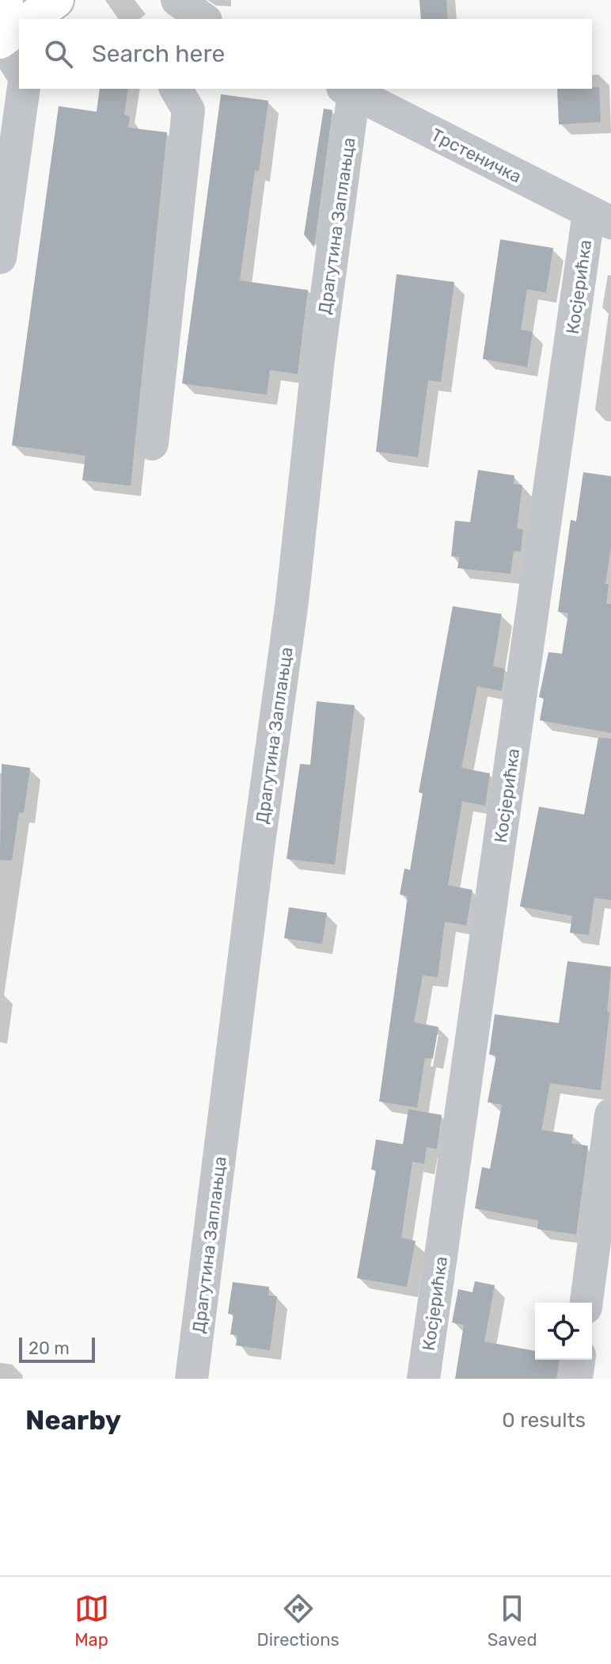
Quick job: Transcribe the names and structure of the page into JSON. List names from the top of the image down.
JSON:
{
  "streets": {
    "street": ["Трстеничка", "Драгутина Заплањца", "Косјерићка"]
  },
  "crossings": [
    ["Трстеничка", "Драгутина Заплањца"],
    ["Трстеничка", "Косјерићка"]
  ],
  "scale_bar": "20 m",
  "page": {
    "search": "Search here",
    "scale": "20 m",
    "heading": ["Nearby", "0 results"],
    "nav": ["Map", "Directions", "Saved"]
  }
}
